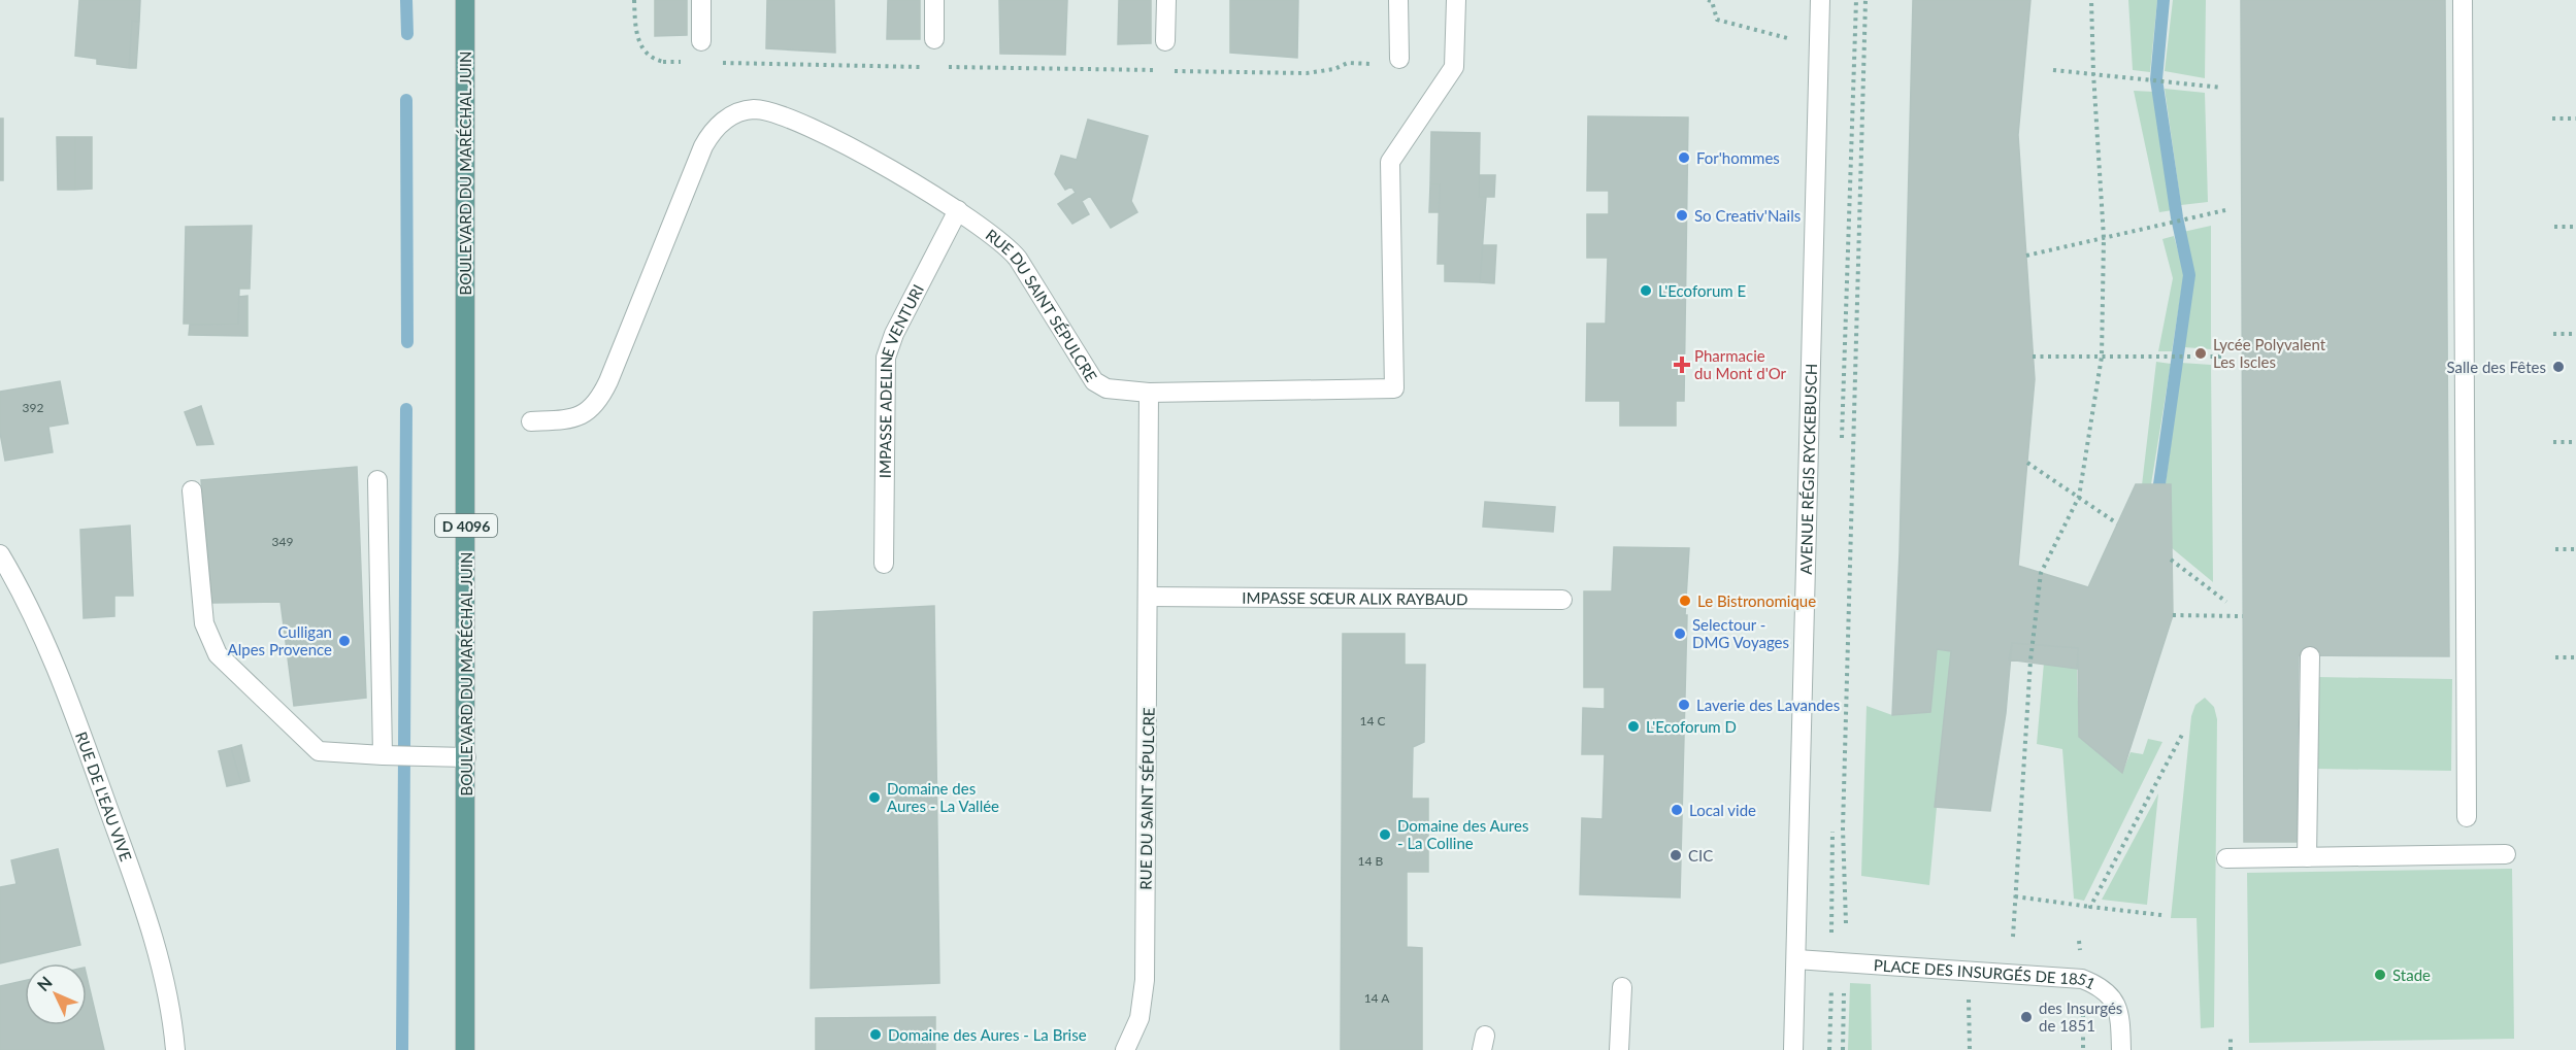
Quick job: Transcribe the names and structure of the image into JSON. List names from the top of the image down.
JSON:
{
  "streets": {
    "main road": ["BOULEVARD DU MARÉCHAL JUIN", "D 4096"],
    "street": [
      "RUE DU SAINT SÉPULCRE",
      "IMPASSE ADELINE VENTURI",
      "AVENUE RÉGIS RYCKEBUSCH",
      "IMPASSE SŒUR ALIX RAYBAUD",
      "RUE DE L'EAU VIVE",
      "PLACE DES INSURGÉS DE 1851"
    ]
  },
  "crossings": [
    ["RUE DU SAINT SÉPULCRE", "IMPASSE ADELINE VENTURI"],
    ["RUE DU SAINT SÉPULCRE", "IMPASSE SŒUR ALIX RAYBAUD"],
    ["AVENUE RÉGIS RYCKEBUSCH", "PLACE DES INSURGÉS DE 1851"]
  ],
  "places": {
    "other": [
      "For'hommes",
      "So Creativ'Nails",
      "L'Ecoforum E",
      "Lycée Polyvalent Les Iscles",
      "Salle des Fêtes",
      "Le Bistronomique",
      "Selectour - DMG Voyages",
      "Culligan Alpes Provence",
      "Laverie des Lavandes",
      "L'Ecoforum D",
      "Domaine des Aures - La Vallée",
      "Local vide",
      "Domaine des Aures - La Colline",
      "CIC",
      "Stade",
      "des Insurgés de 1851",
      "Domaine des Aures - La Brise"
    ],
    "health": ["Pharmacie du Mont d'Or"]
  },
  "house_numbers": [
    "392",
    "349",
    "14 C",
    "14 B",
    "14 A"
  ],
  "north": "top left"
}
